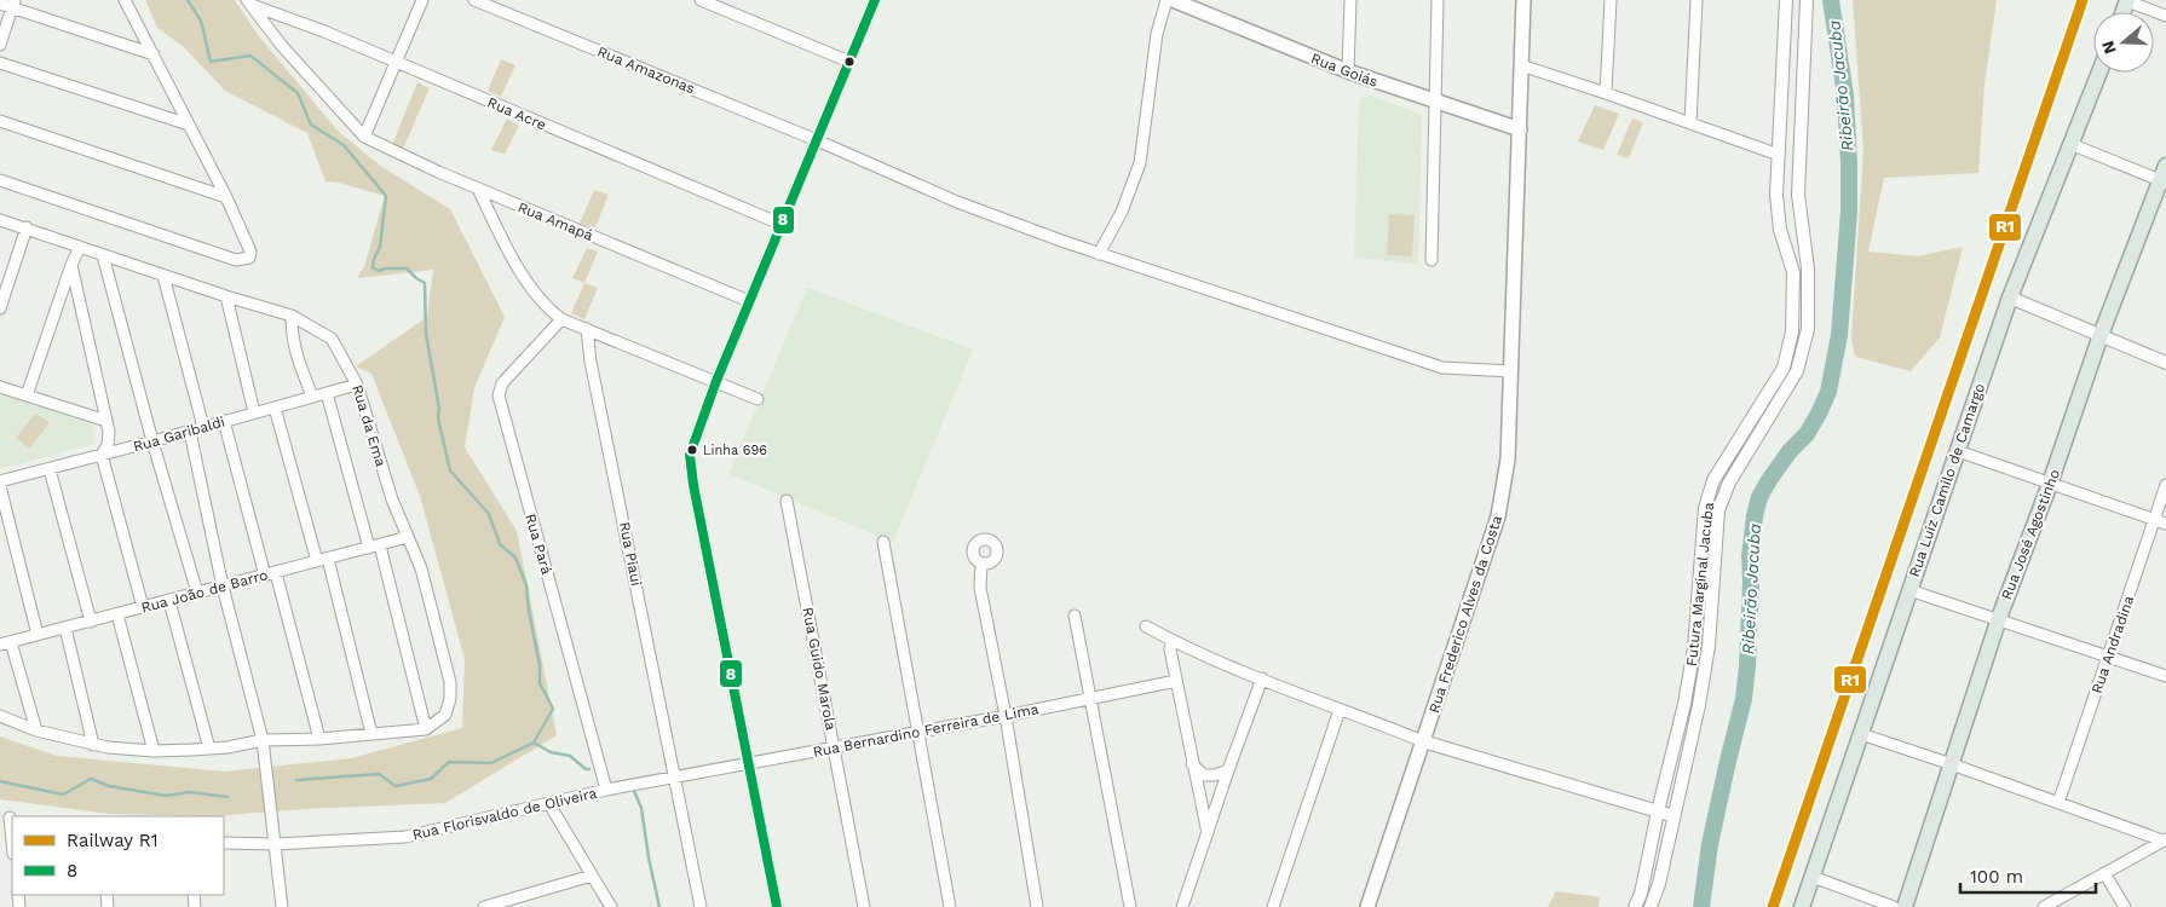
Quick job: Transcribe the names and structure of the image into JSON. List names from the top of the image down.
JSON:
{
  "streets": {
    "main road": [
      "Rua Goiás",
      "Rua Luiz Camilo de Camargo",
      "Rua José Agostinho",
      "Rua Frederico Alves da Costa"
    ],
    "street": [
      "Rua Amazonas",
      "Rua Acre",
      "Rua Amapá",
      "Rua da Ema",
      "Rua Garibaldi",
      "Rua Pará",
      "Rua Piaui",
      "Futura Marginal Jacuba",
      "Rua João de Barro",
      "Rua Andradina",
      "Rua Guido Marola",
      "Rua Bernardino Ferreira de Lima",
      "Rua Florisvaldo de Oliveira"
    ]
  },
  "crossings": [
    ["Rua Amazonas", "Rua Frederico Alves da Costa"],
    ["Rua Goiás", "Rua Frederico Alves da Costa"],
    ["Rua da Ema", "Rua Garibaldi"],
    ["Rua da Ema", "Rua João de Barro"],
    ["Rua Pará", "Rua Florisvaldo de Oliveira"],
    ["Rua Piaui", "Rua Bernardino Ferreira de Lima"],
    ["Rua Piaui", "Rua Florisvaldo de Oliveira"],
    ["Rua Guido Marola", "Rua Bernardino Ferreira de Lima"],
    ["Rua Bernardino Ferreira de Lima", "Rua Florisvaldo de Oliveira"]
  ],
  "water": ["Ribeirão Jacuba"],
  "places": ["Linha 696"],
  "lines": ["rail line R1", "transit line 8"],
  "legend": ["Railway R1", "8"],
  "scale_bar": "100 m",
  "north": "left"
}
